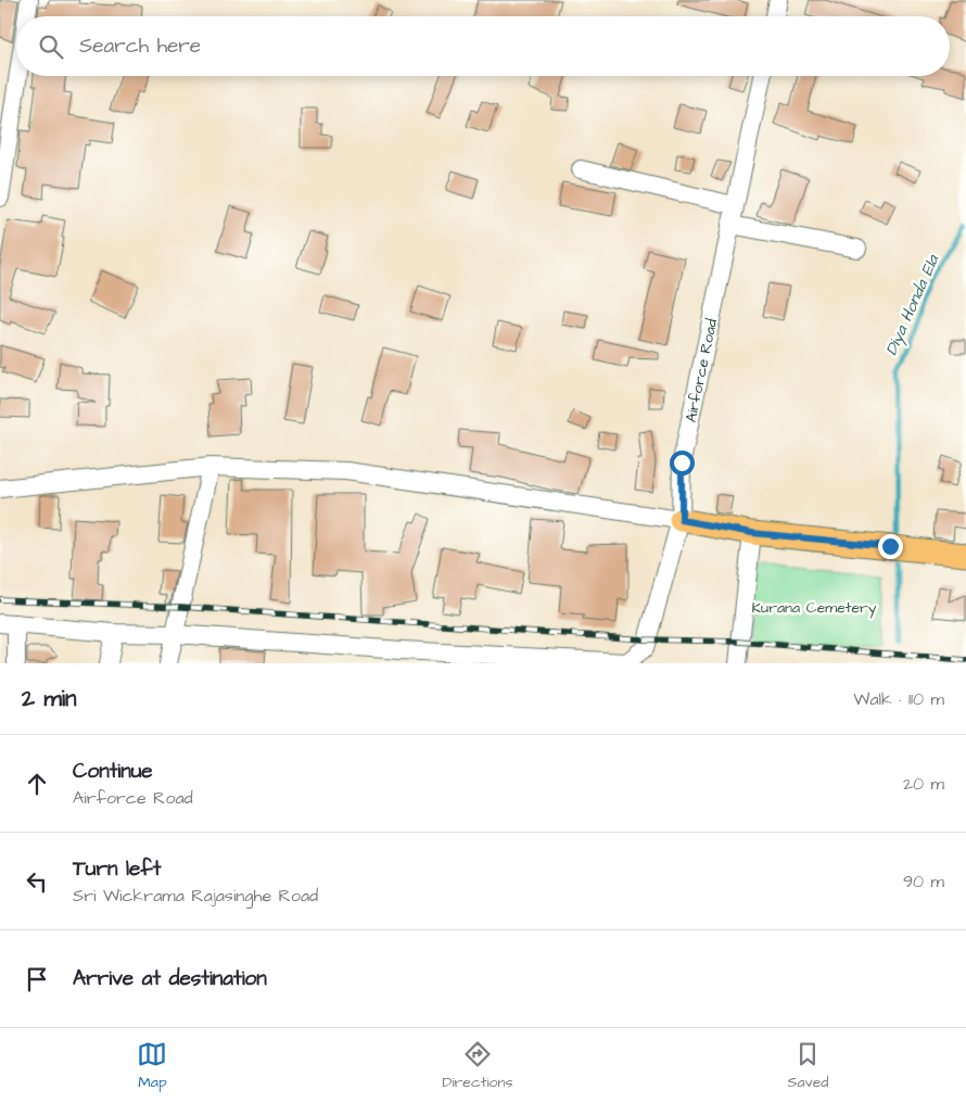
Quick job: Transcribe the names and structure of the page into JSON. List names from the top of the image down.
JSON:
{
  "streets": {
    "street": ["Airforce Road"]
  },
  "water": ["Diya Honda Ela"],
  "parks": ["Kurana Cemetery"],
  "page": {
    "search": "Search here",
    "heading": ["2 min", "Walk · 110 m"],
    "list": [
      ["Continue", "Airforce Road", "20 m"],
      ["Turn left", "Sri Wickrama Rajasinghe Road", "90 m"],
      "Arrive at destination"
    ],
    "nav": ["Map", "Directions", "Saved"]
  }
}
